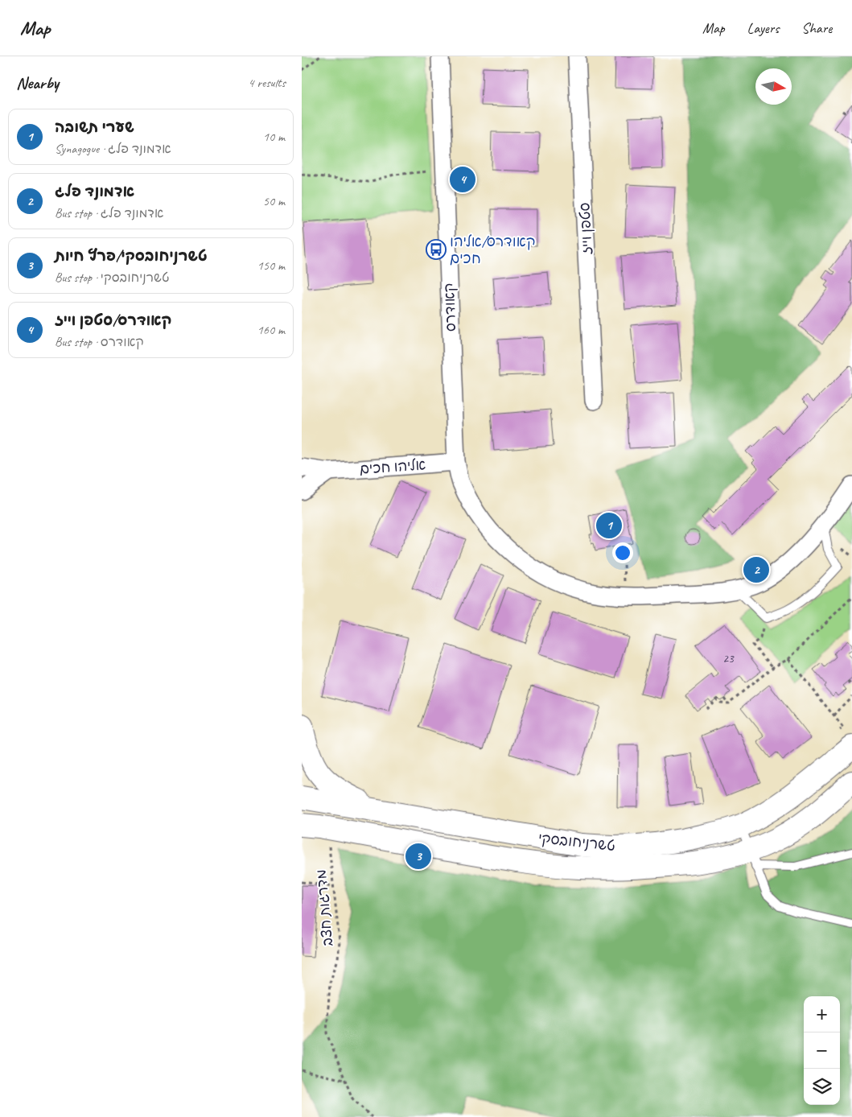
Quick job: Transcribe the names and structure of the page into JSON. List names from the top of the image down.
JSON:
{
  "streets": {
    "street": [
      "סטפן וייז",
      "קאודרס",
      "אליהו חכים",
      "טשרניחובסקי"
    ],
    "path": ["מדרגות חצב"]
  },
  "crossings": [
    ["קאודרס", "אליהו חכים"]
  ],
  "places": {
    "bus stop": ["קאודרס/אליהו חכים"]
  },
  "house_numbers": ["23"],
  "north": "right",
  "page": {
    "header": "Map",
    "nav": ["Map", "Layers", "Share"],
    "heading": ["Nearby", "4 results"],
    "list": [
      {
        "mark": "1",
        "name": "שערי תשובה",
        "note": "Synagogue · אדמונד פלג",
        "value": "10 m"
      },
      {
        "mark": "2",
        "name": "אדמונד פלג",
        "note": "Bus stop · אדמונד פלג",
        "value": "50 m"
      },
      {
        "mark": "3",
        "name": "טשרניחובסקי/פרץ חיות",
        "note": "Bus stop · טשרניחובסקי",
        "value": "150 m"
      },
      {
        "mark": "4",
        "name": "קאודרס/סטפן וייז",
        "note": "Bus stop · קאודרס",
        "value": "160 m"
      }
    ],
    "pins": [
      "4",
      "1",
      "2",
      "3"
    ],
    "map_buttons": ["+", "−"]
  }
}
